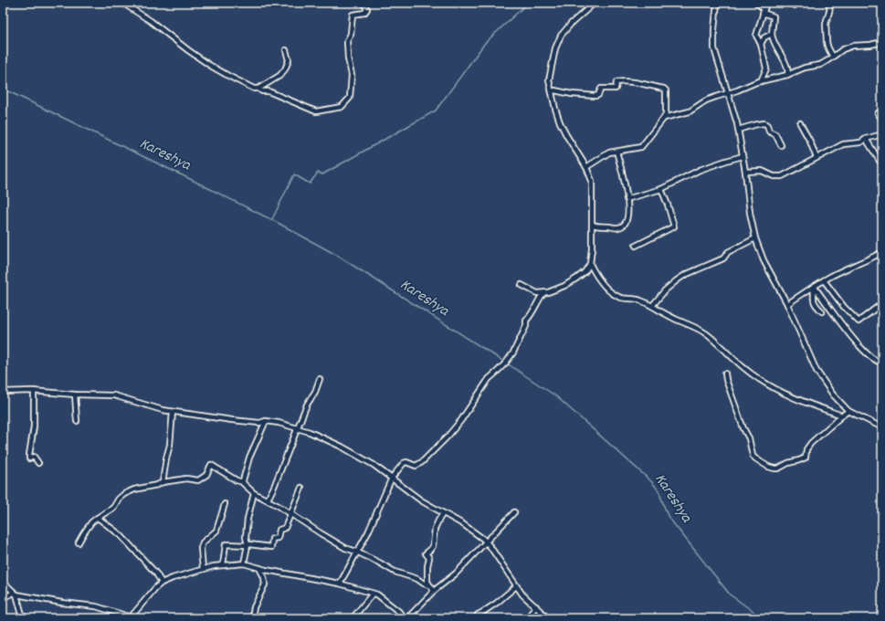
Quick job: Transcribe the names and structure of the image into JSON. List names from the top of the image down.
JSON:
{
  "water": ["Kareshya"]
}
